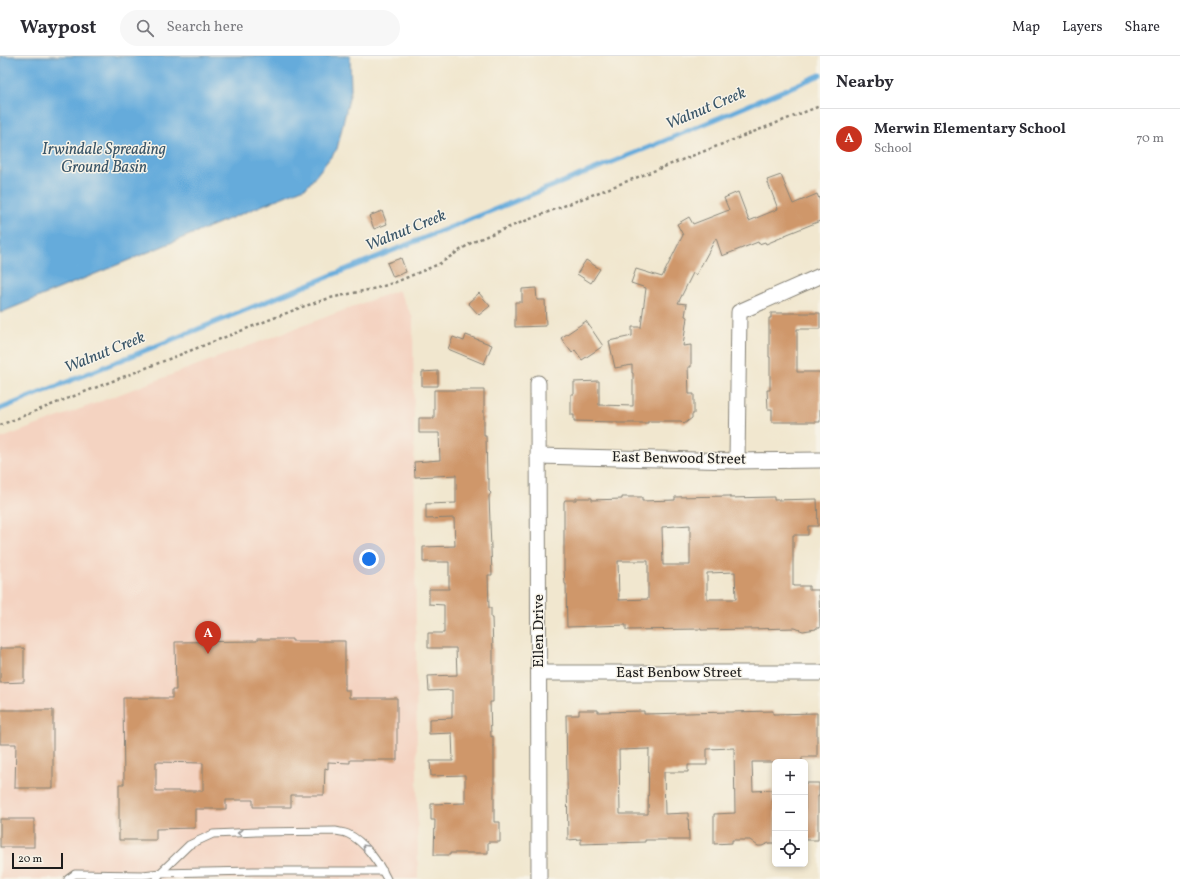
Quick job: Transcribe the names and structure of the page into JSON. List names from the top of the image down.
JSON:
{
  "streets": {
    "street": ["East Benwood Street", "Ellen Drive", "East Benbow Street"]
  },
  "crossings": [
    ["East Benwood Street", "Ellen Drive"],
    ["Ellen Drive", "East Benbow Street"]
  ],
  "water": ["Walnut Creek", "Irwindale Spreading Ground Basin"],
  "scale_bar": "20 m",
  "page": {
    "header": "Waypost",
    "search": "Search here",
    "nav": ["Map", "Layers", "Share"],
    "heading": "Nearby",
    "list": [
      {
        "mark": "A",
        "name": "Merwin Elementary School",
        "note": "School",
        "value": "70 m"
      }
    ],
    "pins": "A",
    "map_buttons": ["+", "−"],
    "scale": "20 m"
  }
}
